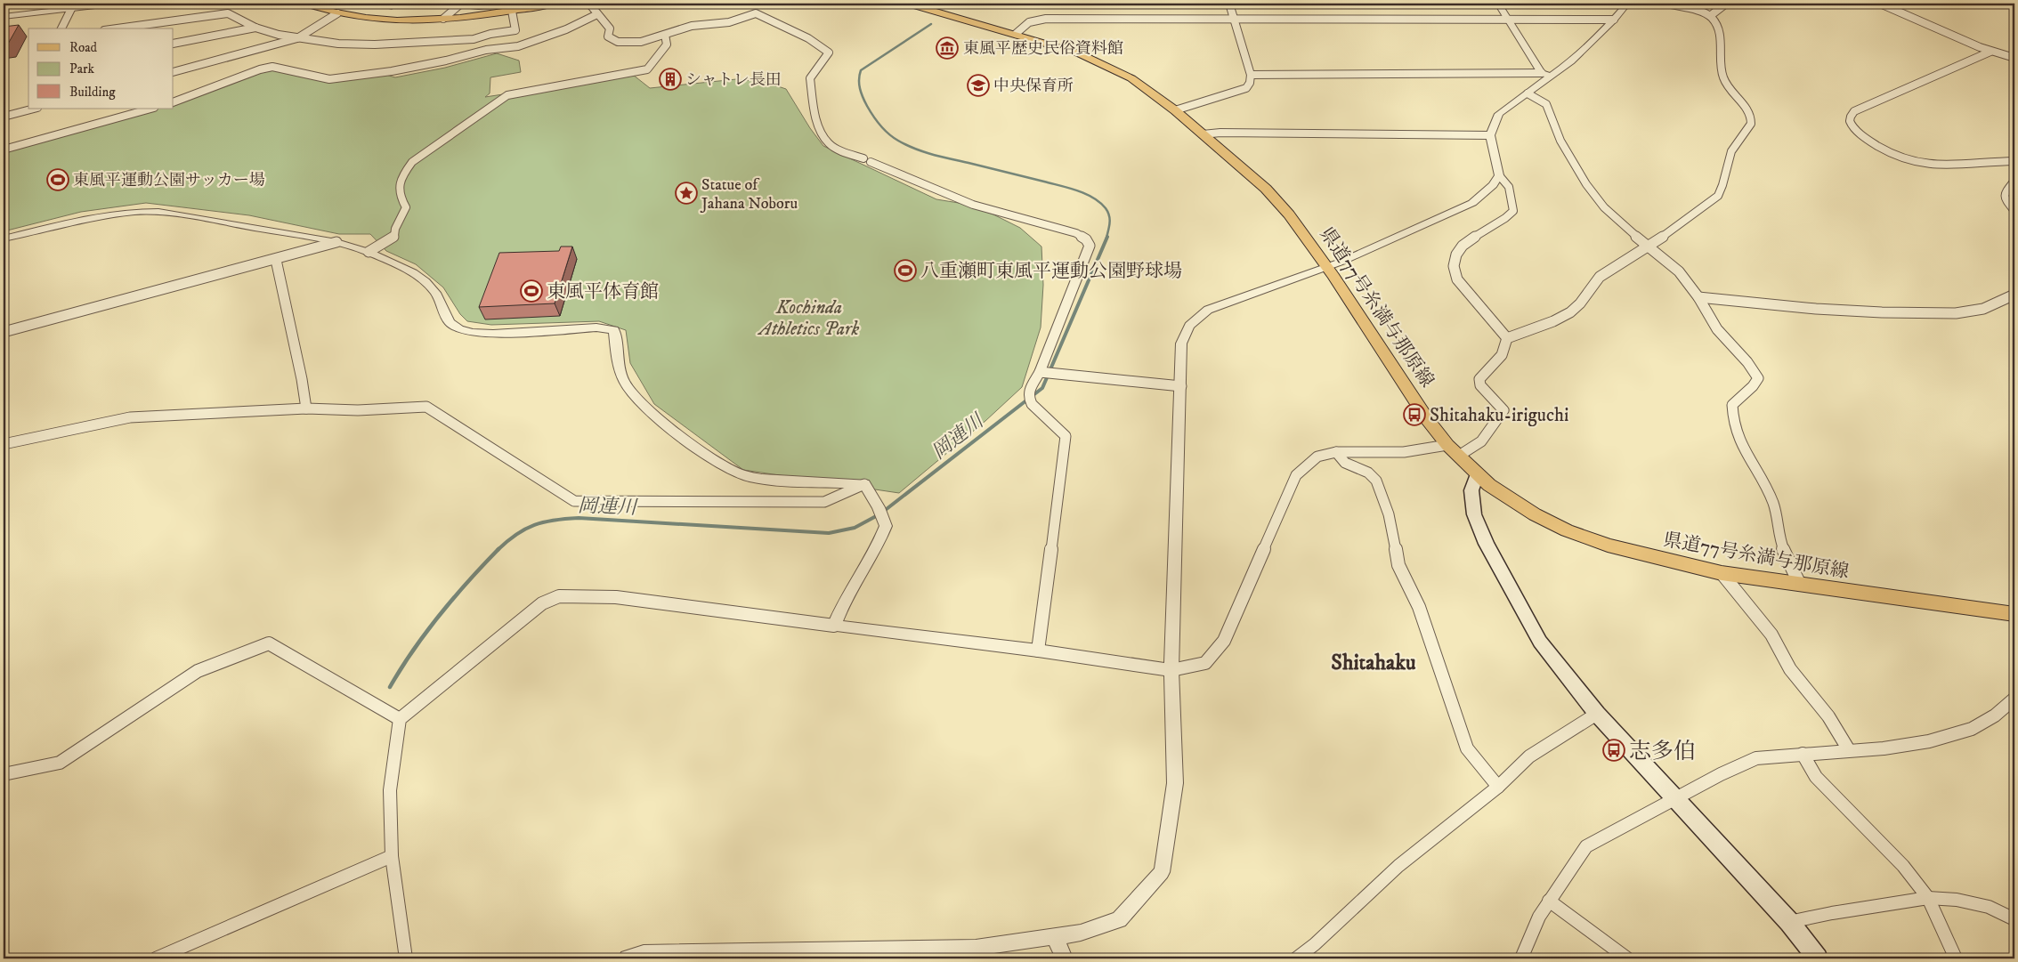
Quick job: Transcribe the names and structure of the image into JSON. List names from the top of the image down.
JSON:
{
  "streets": {
    "main road": ["県道77号糸満与那原線"]
  },
  "districts": ["Shitahaku"],
  "water": ["岡連川"],
  "parks": ["Kochinda Athletics Park"],
  "places": {
    "museum": ["東風平歴史民俗資料館"],
    "building": ["シャトレ長田"],
    "school or university": ["中央保育所"],
    "sports": ["東風平運動公園サッカー場", "八重瀬町東風平運動公園野球場", "東風平体育館"],
    "place": ["Statue of Jahana Noboru"],
    "bus stop": ["Shitahaku-iriguchi", "志多伯"]
  },
  "legend": ["Road", "Park", "Building"]
}
